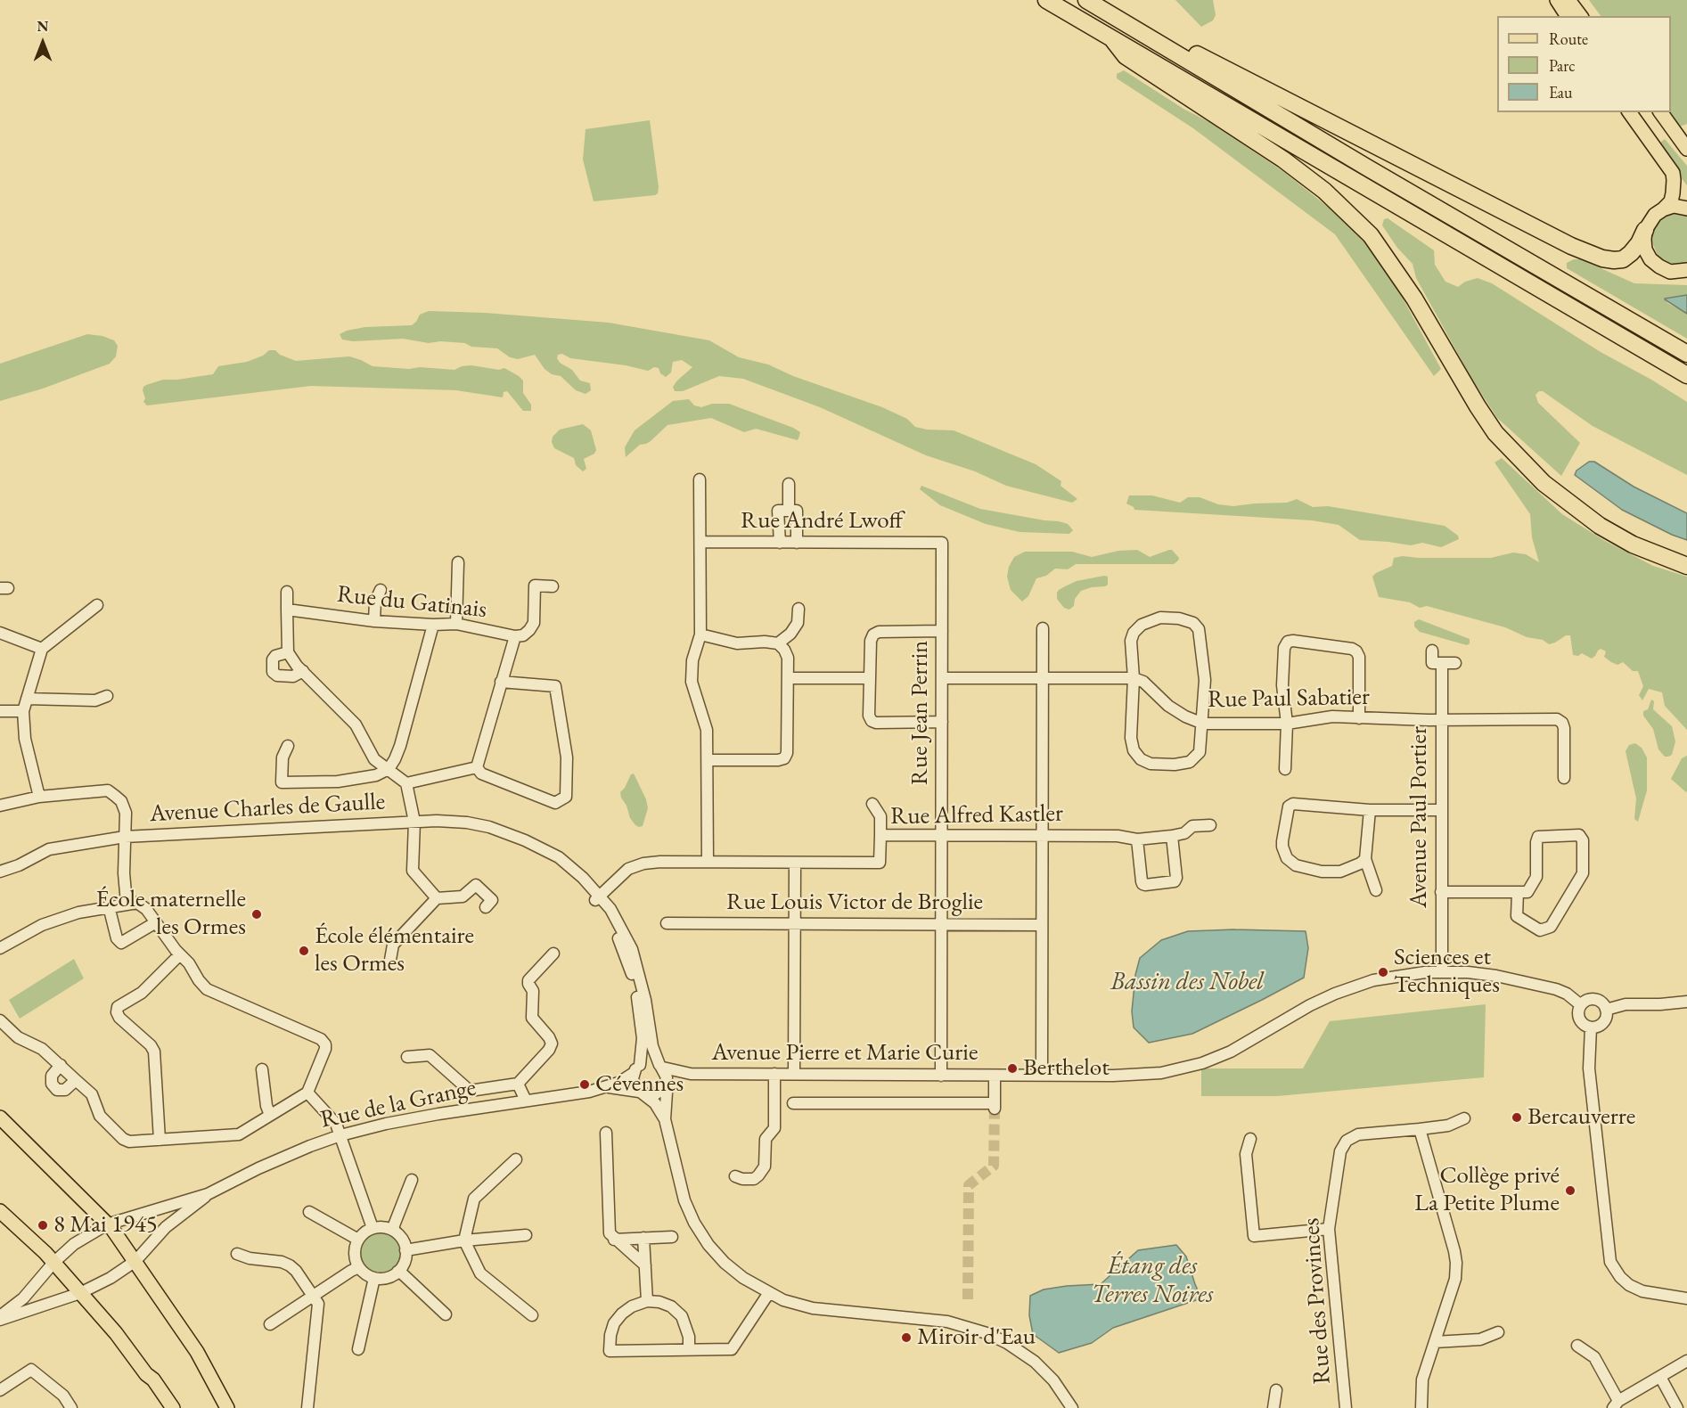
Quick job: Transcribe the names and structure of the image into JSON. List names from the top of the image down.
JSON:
{
  "streets": {
    "street": [
      "Rue André Lwoff",
      "Rue du Gatinais",
      "Rue Paul Sabatier",
      "Rue Jean Perrin",
      "Avenue Charles de Gaulle",
      "Rue Alfred Kastler",
      "Avenue Paul Portier",
      "Rue Louis Victor de Broglie",
      "Avenue Pierre et Marie Curie",
      "Rue de la Grange",
      "Rue des Provinces"
    ]
  },
  "crossings": [
    ["Rue André Lwoff", "Rue Jean Perrin"],
    ["Rue Paul Sabatier", "Avenue Paul Portier"],
    ["Rue Jean Perrin", "Rue Alfred Kastler"],
    ["Rue Jean Perrin", "Rue Louis Victor de Broglie"],
    ["Rue Jean Perrin", "Avenue Pierre et Marie Curie"],
    ["Avenue Charles de Gaulle", "Rue Alfred Kastler"],
    ["Avenue Charles de Gaulle", "Avenue Pierre et Marie Curie"],
    ["Avenue Charles de Gaulle", "Rue de la Grange"],
    ["Avenue Paul Portier", "Avenue Pierre et Marie Curie"],
    ["Avenue Pierre et Marie Curie", "Rue de la Grange"]
  ],
  "water": ["Bassin des Nobel", "Étang des Terres Noires"],
  "places": [
    "École maternelle les Ormes",
    "École élémentaire les Ormes",
    "Sciences et Techniques",
    "Berthelot",
    "Cévennes",
    "Bercauverre",
    "Collège privé La Petite Plume",
    "8 Mai 1945",
    "Miroir d'Eau"
  ],
  "legend": ["Route", "Parc", "Eau"],
  "north": "top"
}
